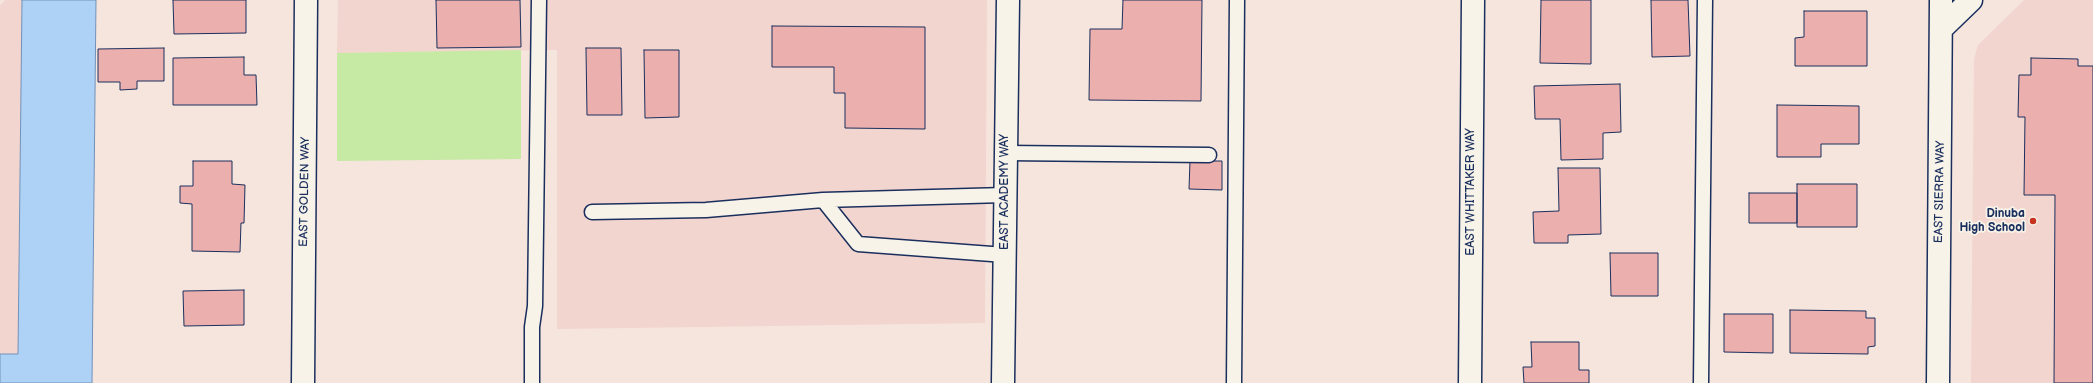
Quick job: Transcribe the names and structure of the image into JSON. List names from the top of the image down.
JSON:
{
  "streets": {
    "street": [
      "EAST GOLDEN WAY",
      "EAST ACADEMY WAY",
      "EAST WHITTAKER WAY",
      "EAST SIERRA WAY"
    ]
  },
  "places": ["Dinuba High School"]
}
